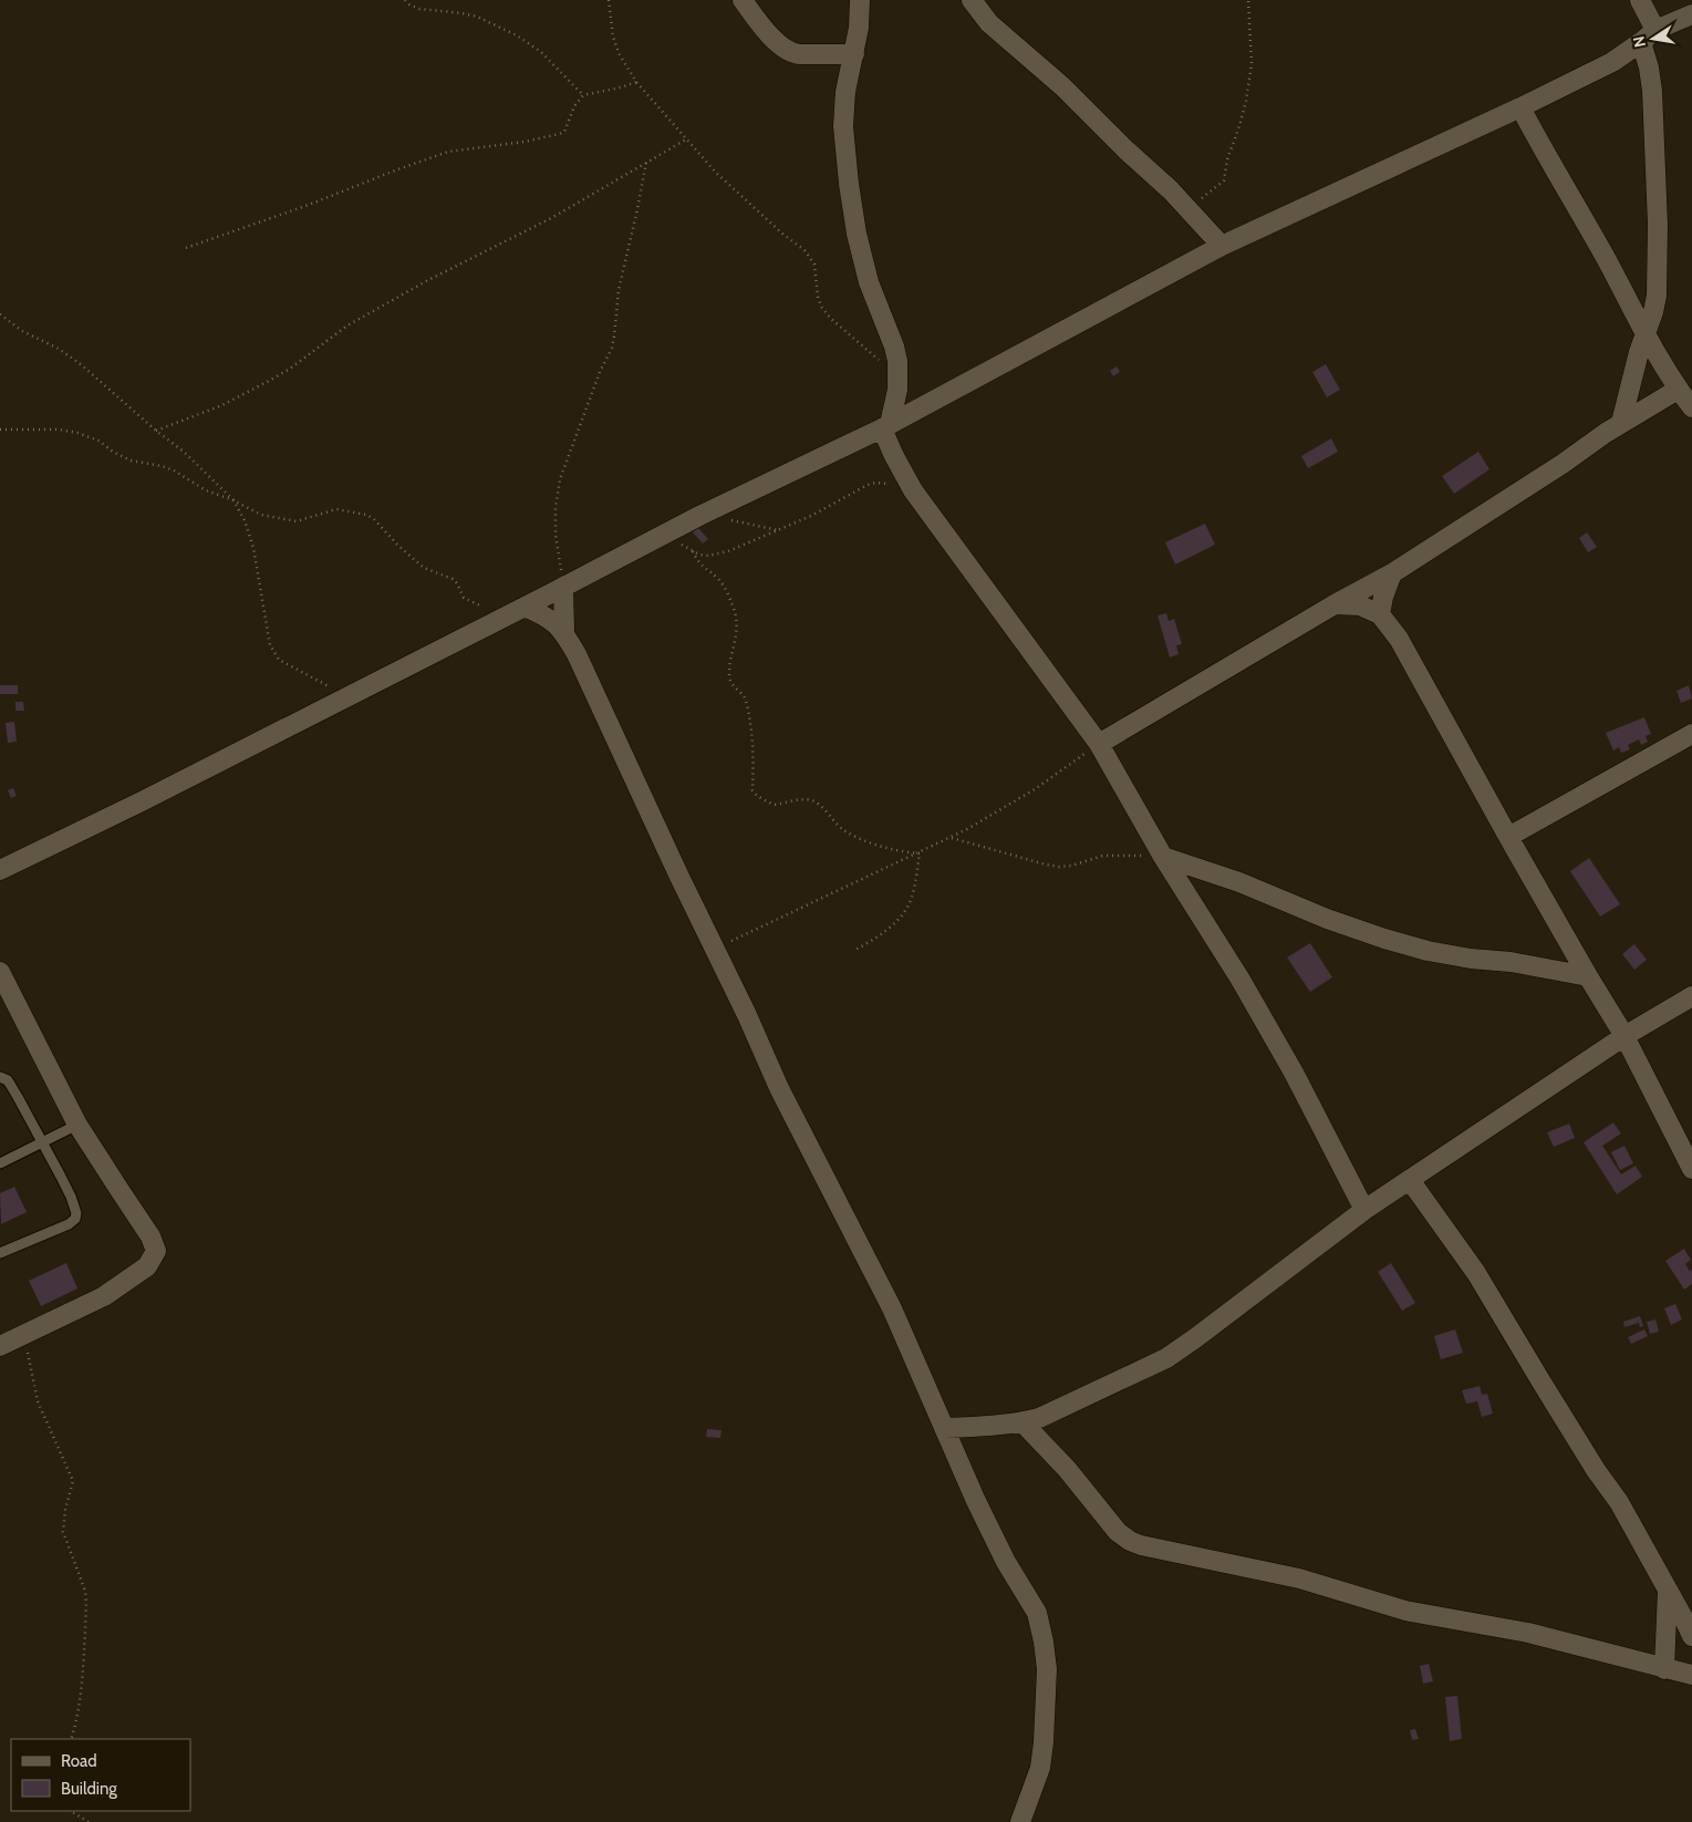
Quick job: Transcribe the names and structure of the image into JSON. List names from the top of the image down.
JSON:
{
  "legend": ["Road", "Building"],
  "north": "left"
}
